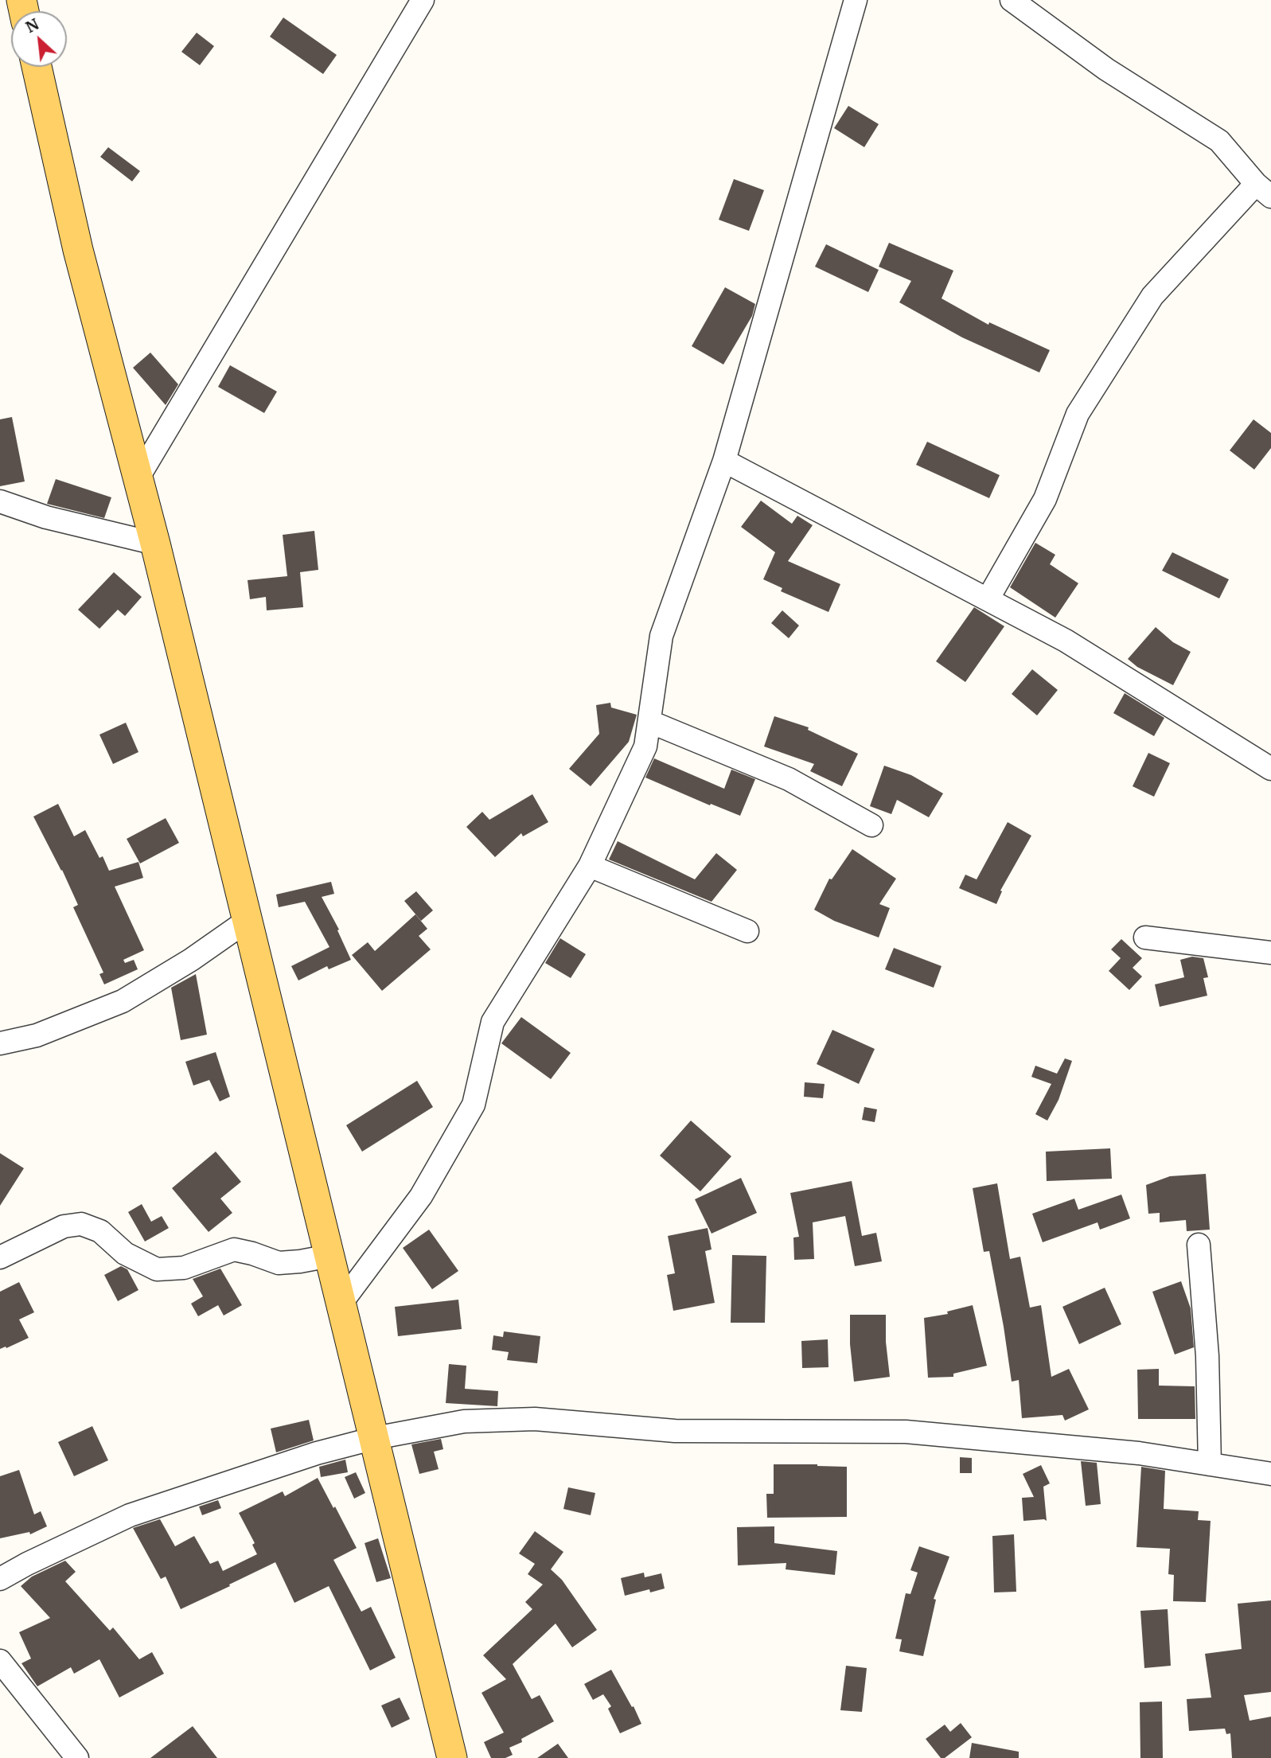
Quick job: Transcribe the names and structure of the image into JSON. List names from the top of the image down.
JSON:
{
  "north": "top left"
}
